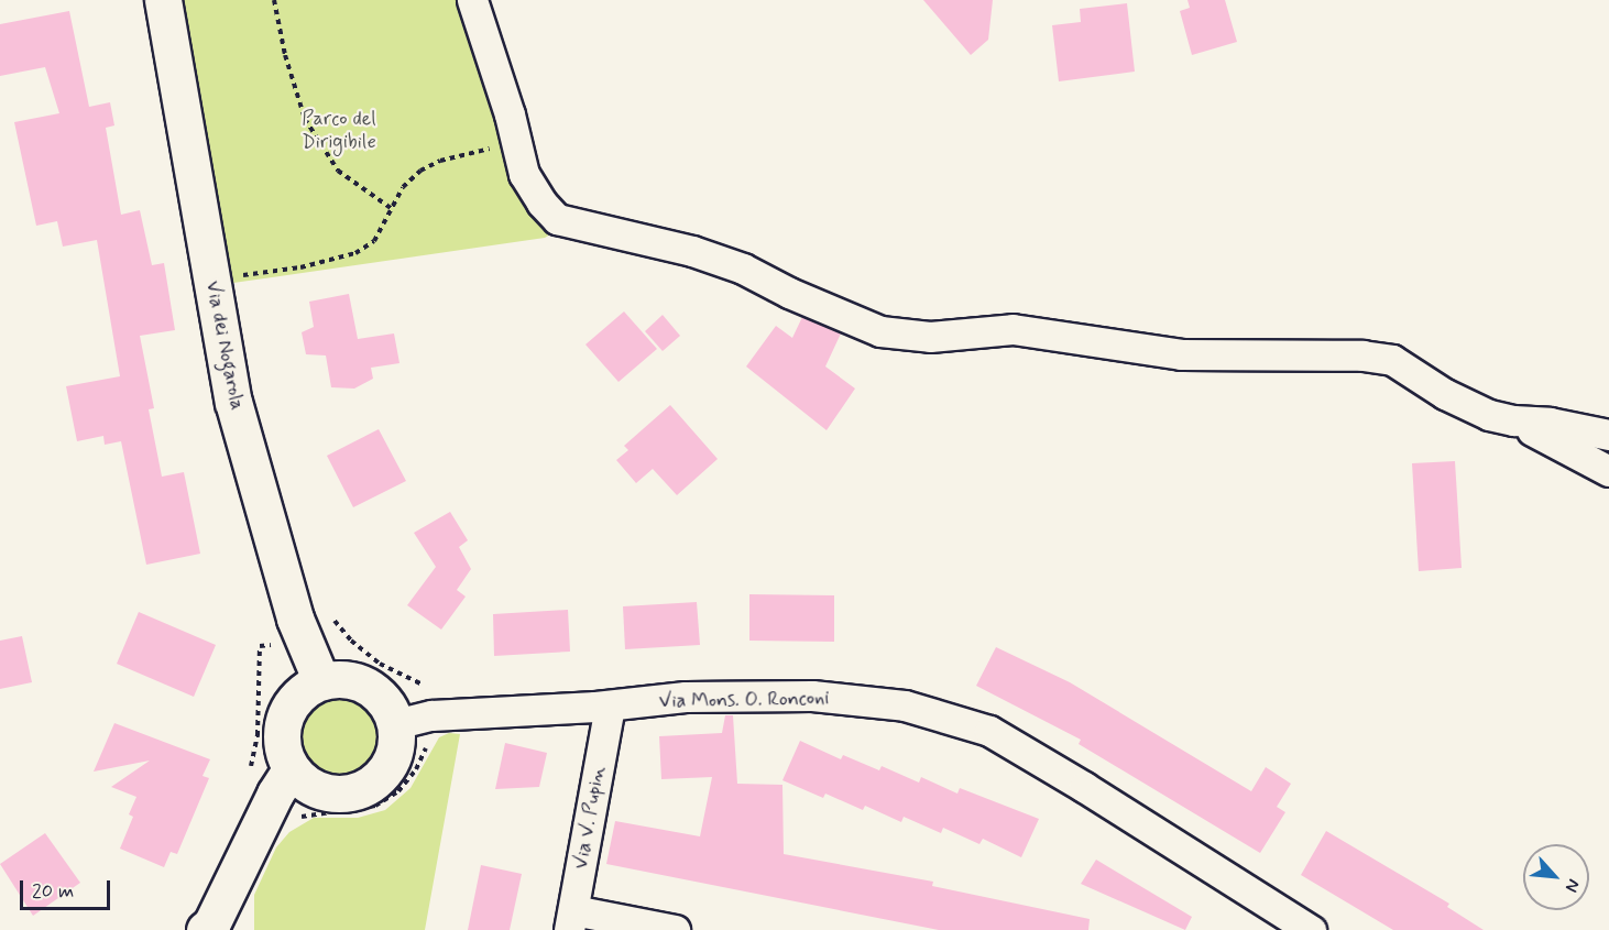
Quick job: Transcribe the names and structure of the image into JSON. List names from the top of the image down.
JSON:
{
  "streets": {
    "street": ["Via dei Nogarola", "Via Mons. O. Ronconi", "Via V. Pupin"]
  },
  "crossings": [
    ["Via dei Nogarola", "Via Mons. O. Ronconi"],
    ["Via Mons. O. Ronconi", "Via V. Pupin"]
  ],
  "parks": ["Parco del Dirigibile"],
  "scale_bar": "20 m",
  "north": "bottom right"
}
